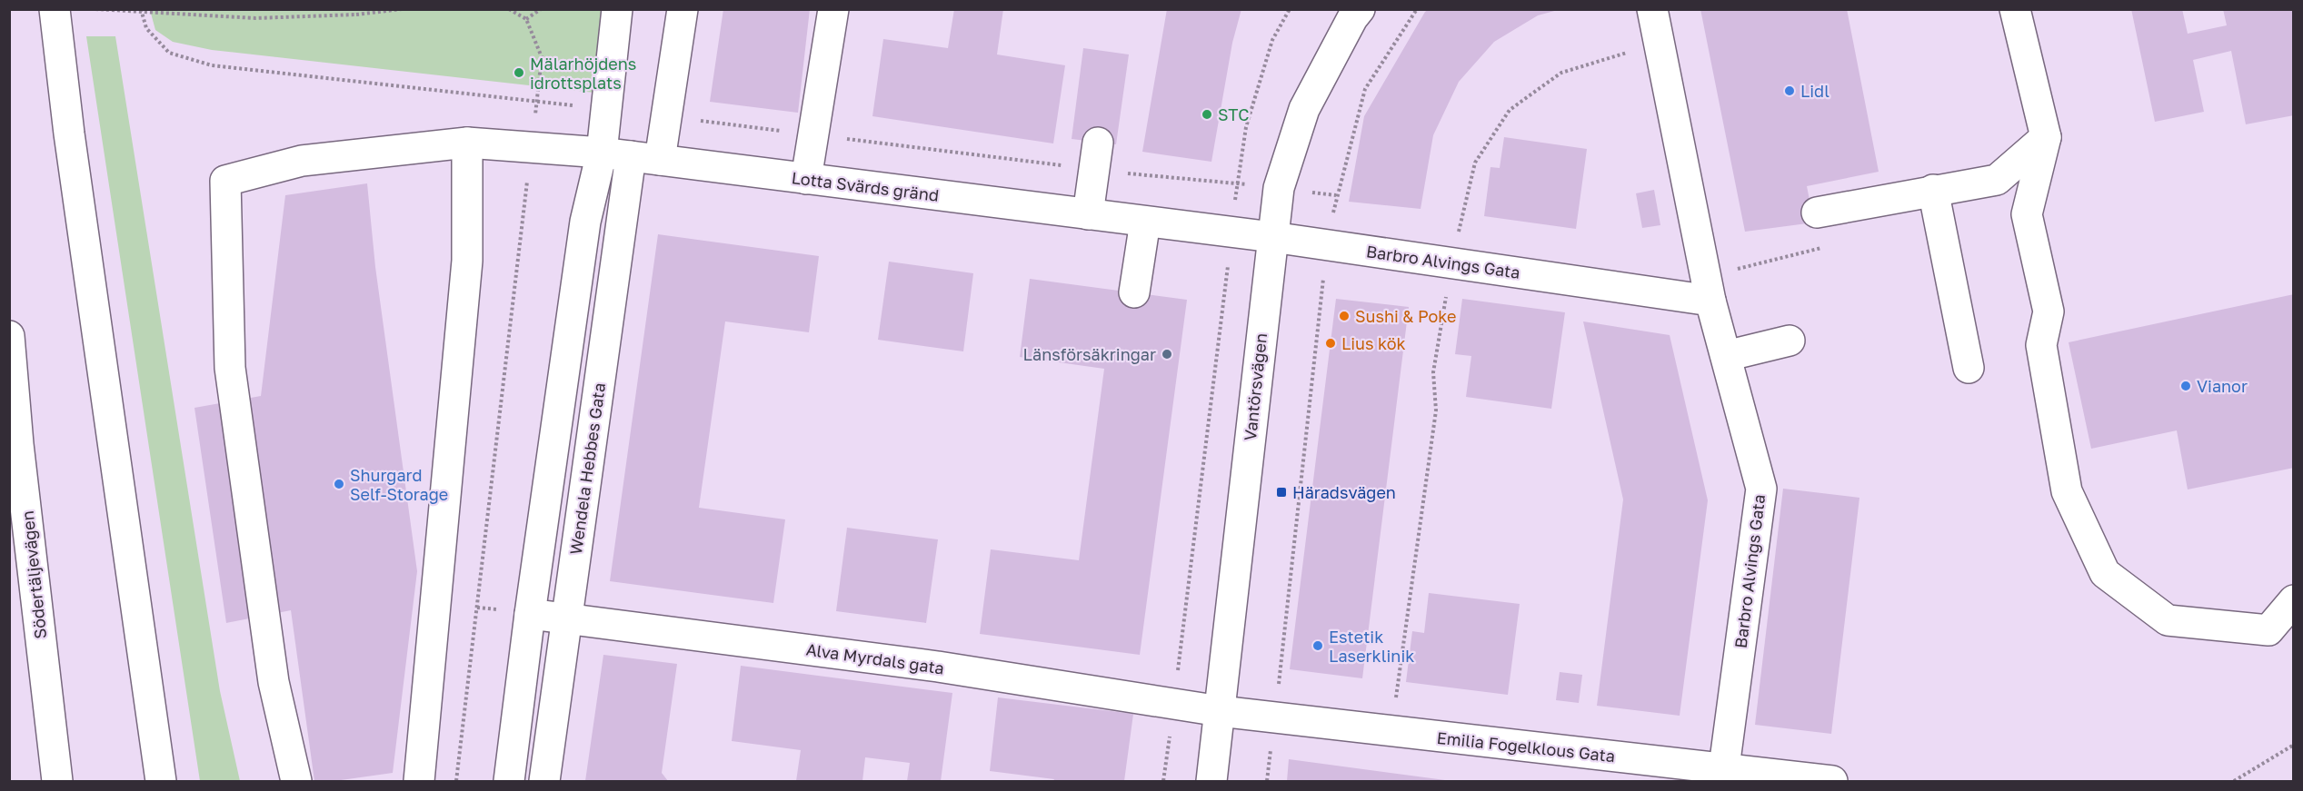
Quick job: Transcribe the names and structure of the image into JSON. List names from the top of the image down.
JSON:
{
  "streets": {
    "main road": [
      "Lotta Svärds gränd",
      "Barbro Alvings Gata",
      "Vantörsvägen",
      "Wendela Hebbes Gata",
      "Södertäljevägen",
      "Alva Myrdals gata",
      "Emilia Fogelklous Gata"
    ]
  },
  "crossings": [
    ["Lotta Svärds gränd", "Barbro Alvings Gata"],
    ["Lotta Svärds gränd", "Vantörsvägen"],
    ["Lotta Svärds gränd", "Wendela Hebbes Gata"],
    ["Barbro Alvings Gata", "Vantörsvägen"],
    ["Barbro Alvings Gata", "Emilia Fogelklous Gata"],
    ["Vantörsvägen", "Alva Myrdals gata"],
    ["Vantörsvägen", "Emilia Fogelklous Gata"],
    ["Wendela Hebbes Gata", "Alva Myrdals gata"],
    ["Alva Myrdals gata", "Emilia Fogelklous Gata"]
  ],
  "places": {
    "other": [
      "Mälarhöjdens idrottsplats",
      "Lidl",
      "STC",
      "Sushi & Poke",
      "Lius kök",
      "Länsförsäkringar",
      "Vianor",
      "Shurgard Self-Storage",
      "Estetik Laserklinik"
    ],
    "transit": ["Häradsvägen"]
  }
}
